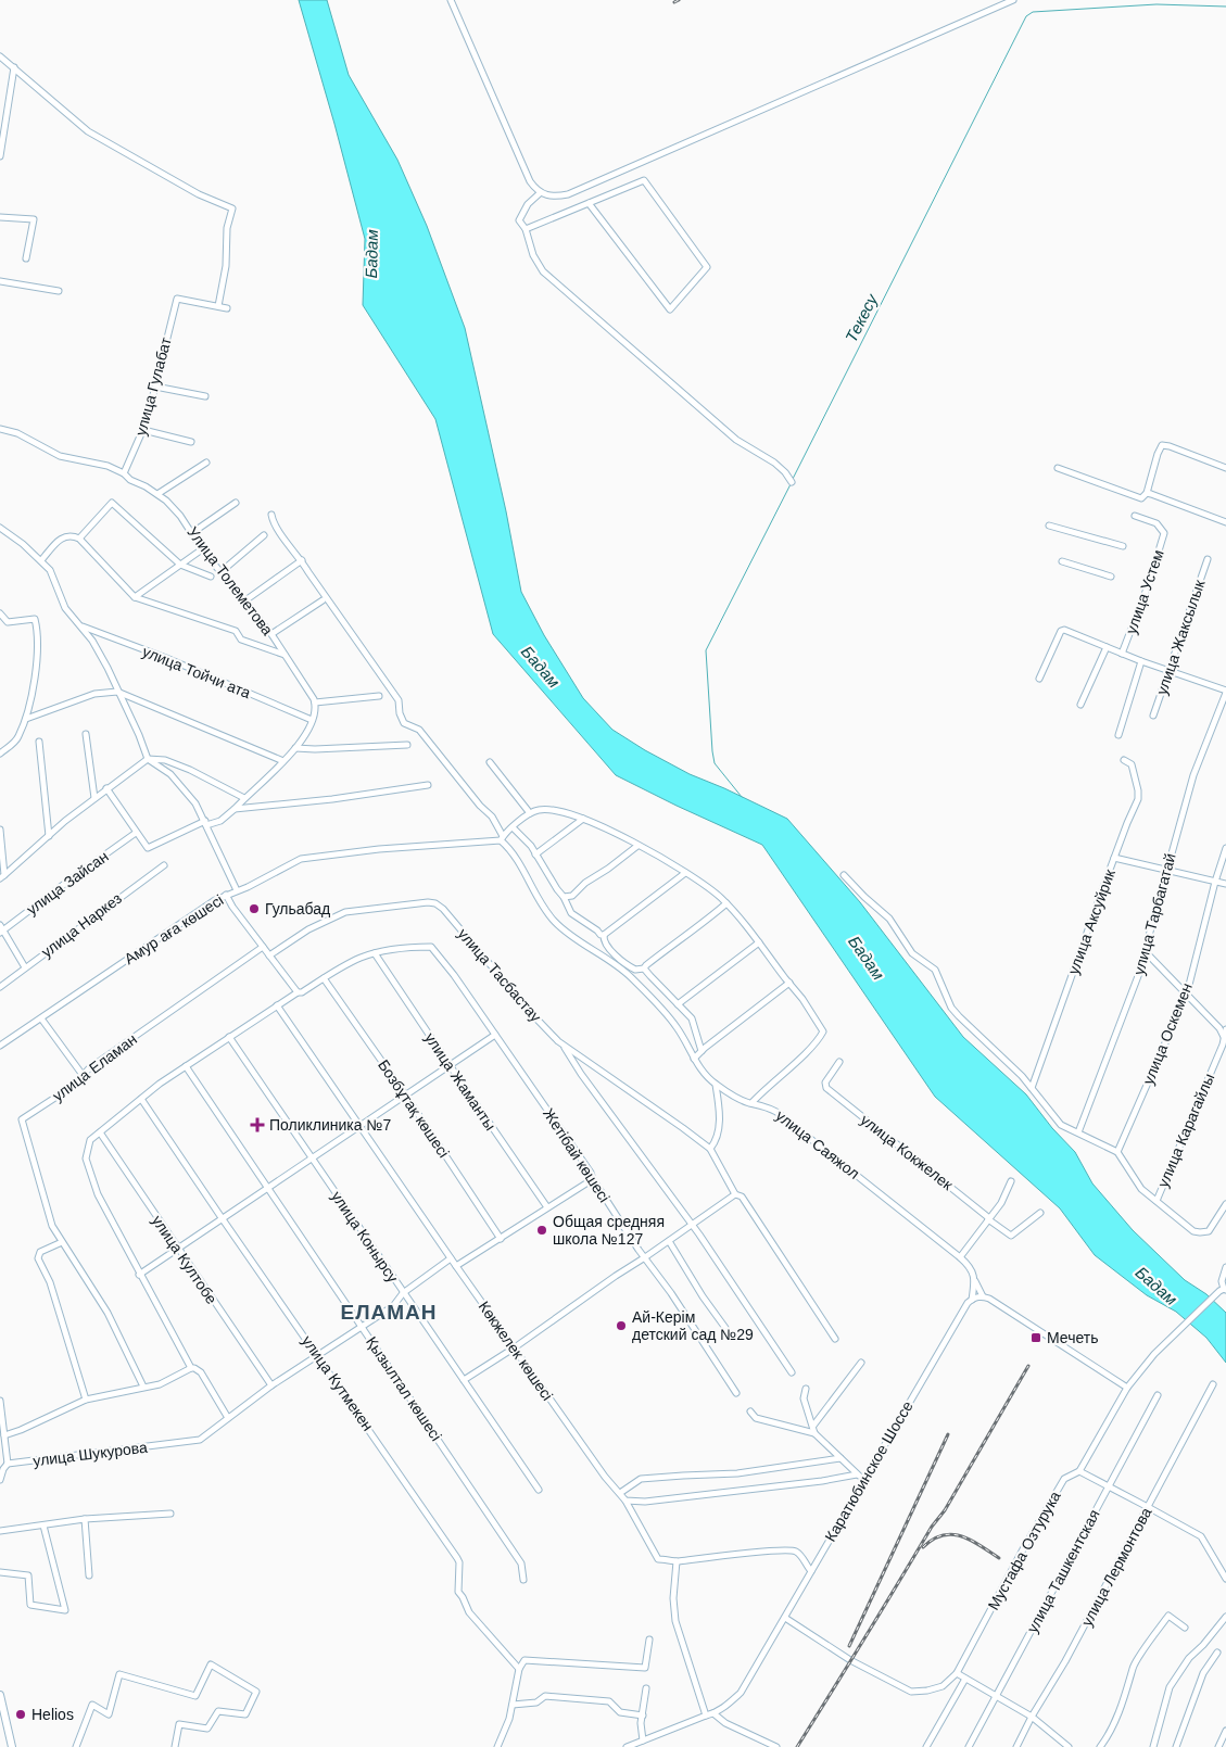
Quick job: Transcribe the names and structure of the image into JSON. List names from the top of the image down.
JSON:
{
  "streets": {
    "street": [
      "улица Гулабат",
      "Улица Толеметова",
      "улица Устем",
      "улица Жаксылык",
      "улица Тойчи ата",
      "улица Зайсан",
      "улица Тарбагатай",
      "улица Аксуйрик",
      "улица Наркез",
      "Амур аға көшесі",
      "улица Тасбастау",
      "улица Оскемен",
      "улица Еламан",
      "улица Жаманты",
      "Бозбұтақ көшесі",
      "улица Карагайлы",
      "улица Саяжол",
      "улица Кокжелек",
      "Жетібай көшесі",
      "улица Конырсу",
      "улица Култобе",
      "Көкжелек көшесі",
      "улица Кутмекен",
      "Қызылтал көшесі",
      "улица Шукурова",
      "Каратюбинское Шоссе",
      "Мустафа Озтурука",
      "улица Лермонтова",
      "улица Ташкентская"
    ]
  },
  "crossings": [
    ["улица Гулабат", "Улица Толеметова"],
    ["Амур аға көшесі", "улица Саяжол"],
    ["улица Жаманты", "Жетібай көшесі"],
    ["улица Конырсу", "улица Шукурова"],
    ["улица Култобе", "улица Шукурова"],
    ["Көкжелек көшесі", "улица Шукурова"],
    ["улица Кутмекен", "улица Шукурова"],
    ["Қызылтал көшесі", "улица Шукурова"]
  ],
  "districts": ["ЕЛАМАН"],
  "water": ["Бадам", "Текесу"],
  "places": {
    "other": [
      "Гульабад",
      "Общая средняя школа №127",
      "Ай-Керім детский сад №29",
      "Helios"
    ],
    "health": ["Поликлиника №7"],
    "transit": ["Мечеть"]
  }
}
